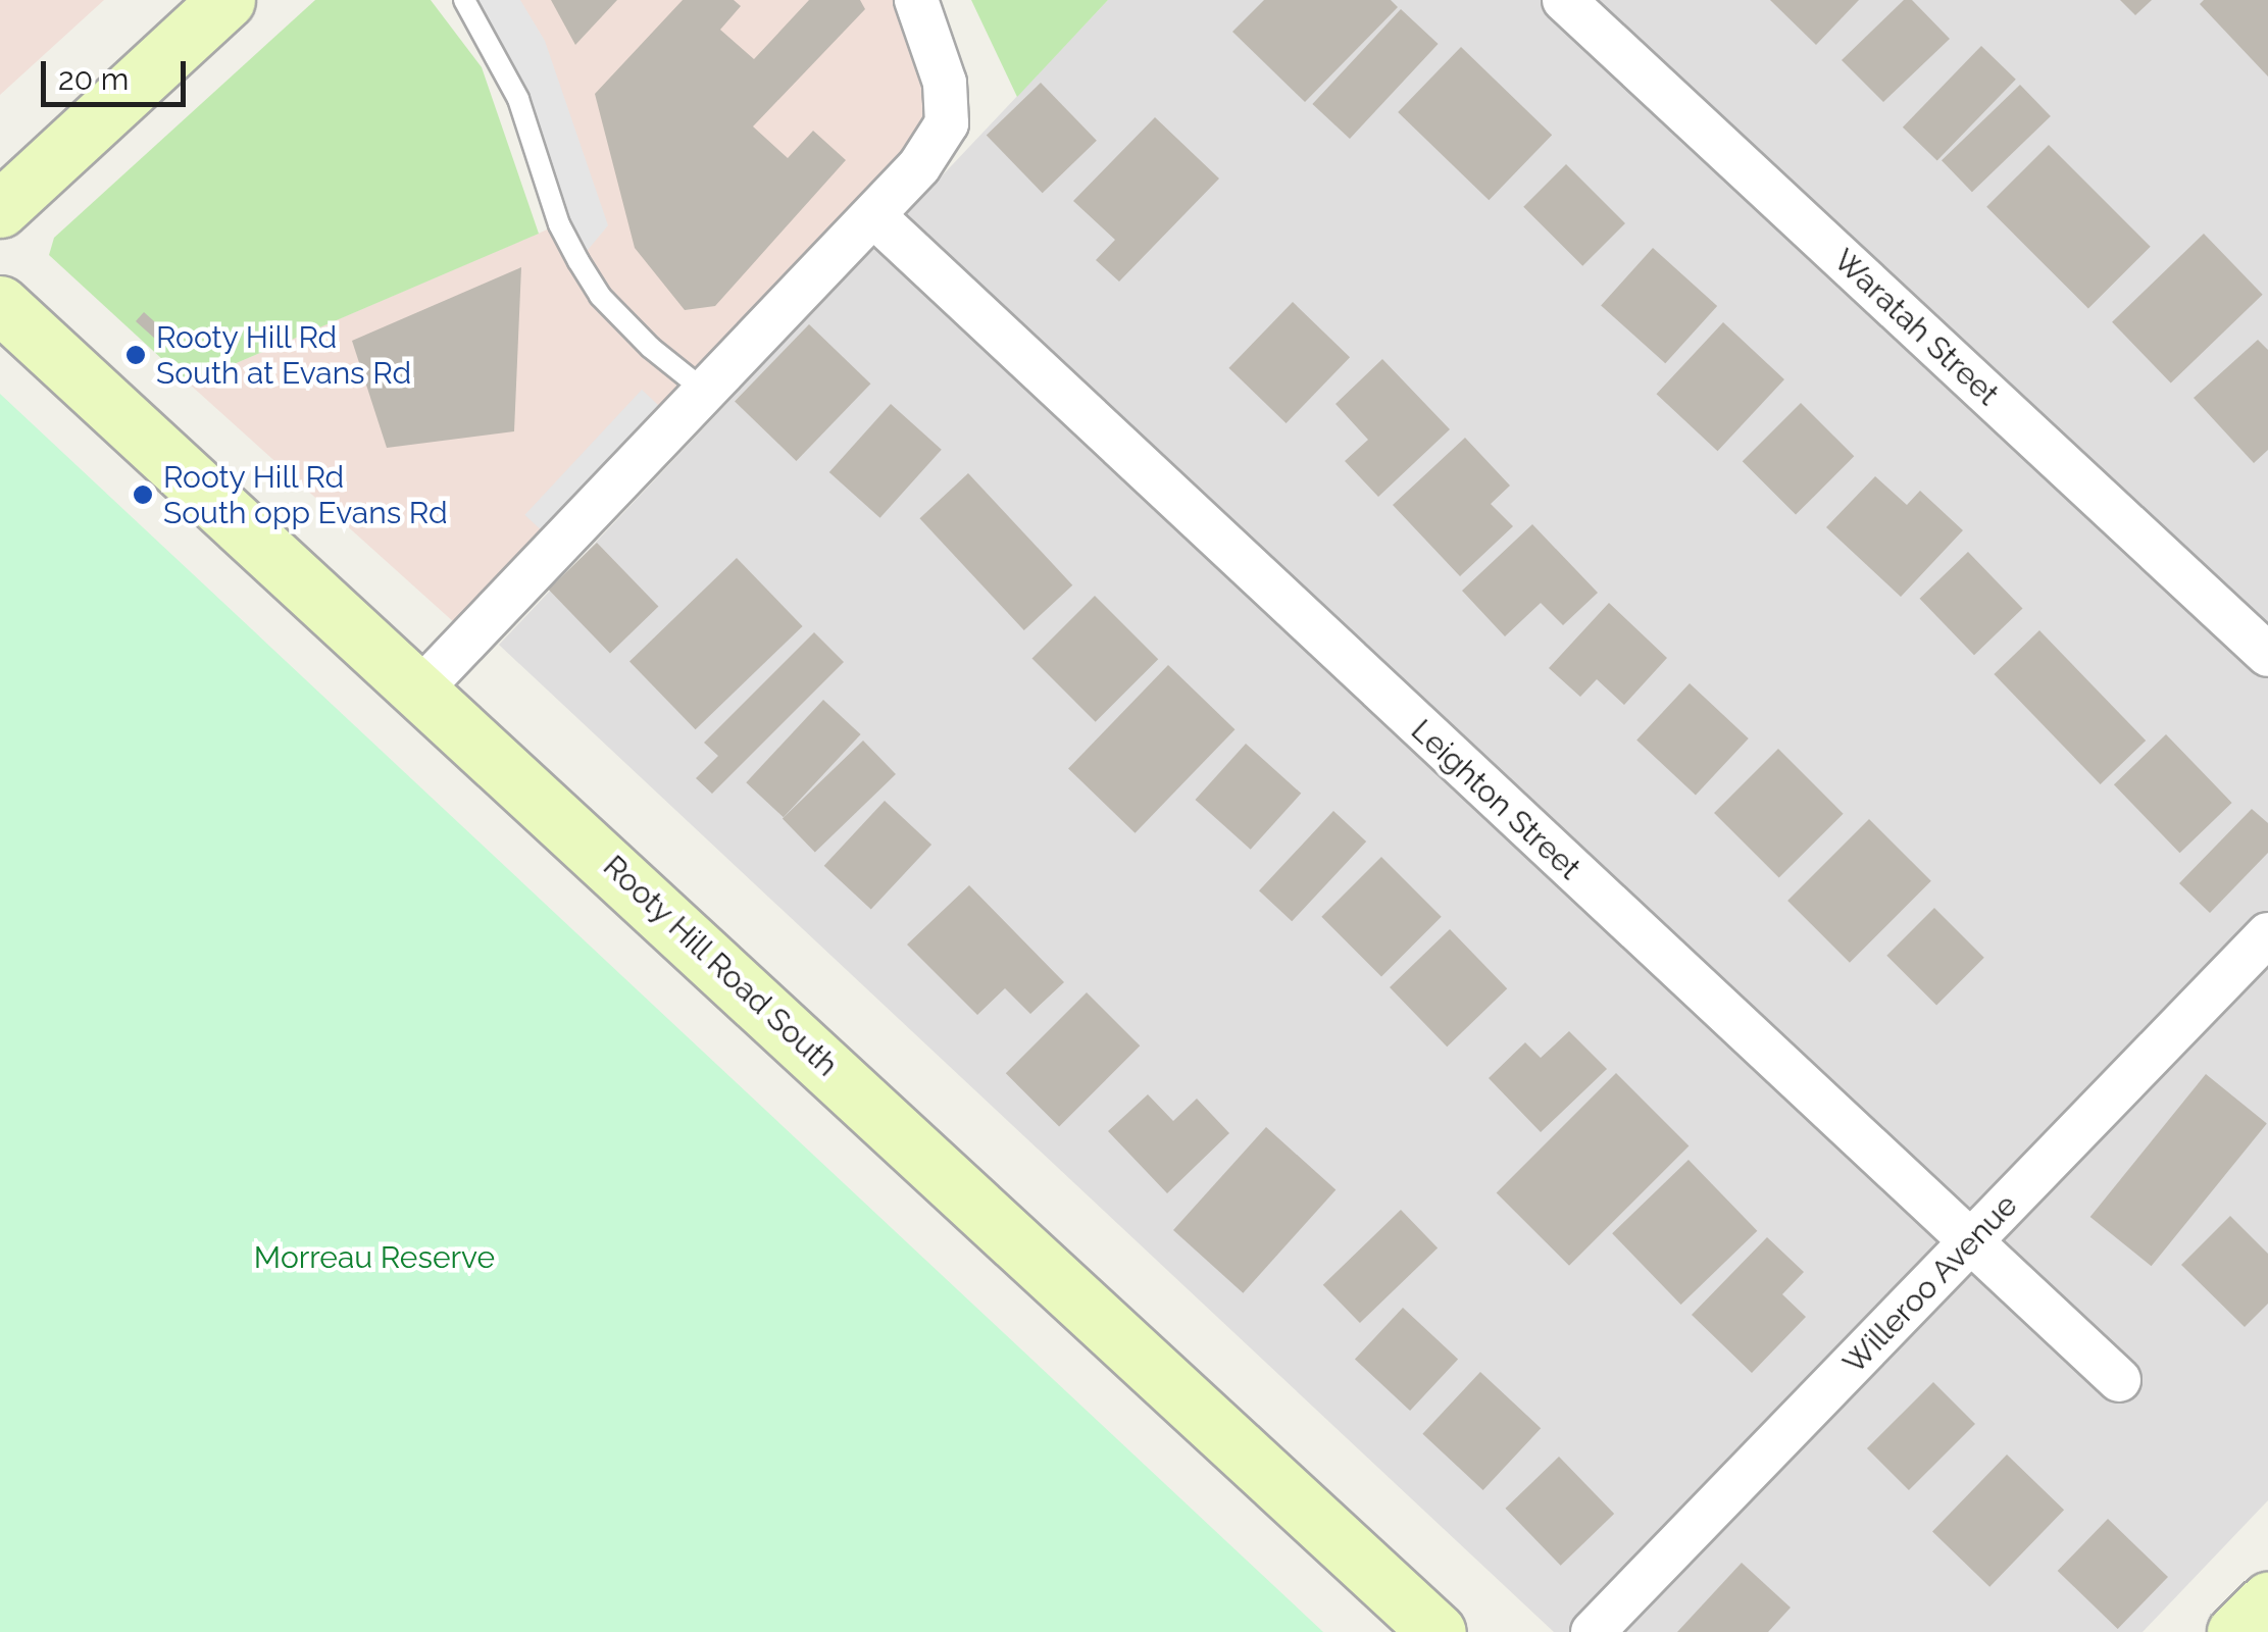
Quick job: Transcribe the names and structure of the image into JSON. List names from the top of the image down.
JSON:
{
  "streets": {
    "main road": ["Rooty Hill Road South"],
    "street": ["Waratah Street", "Leighton Street", "Willeroo Avenue"]
  },
  "crossings": [
    ["Leighton Street", "Willeroo Avenue"]
  ],
  "parks": ["Morreau Reserve"],
  "places": ["Rooty Hill Rd South at Evans Rd", "Rooty Hill Rd South opp Evans Rd"],
  "scale_bar": "20 m"
}
